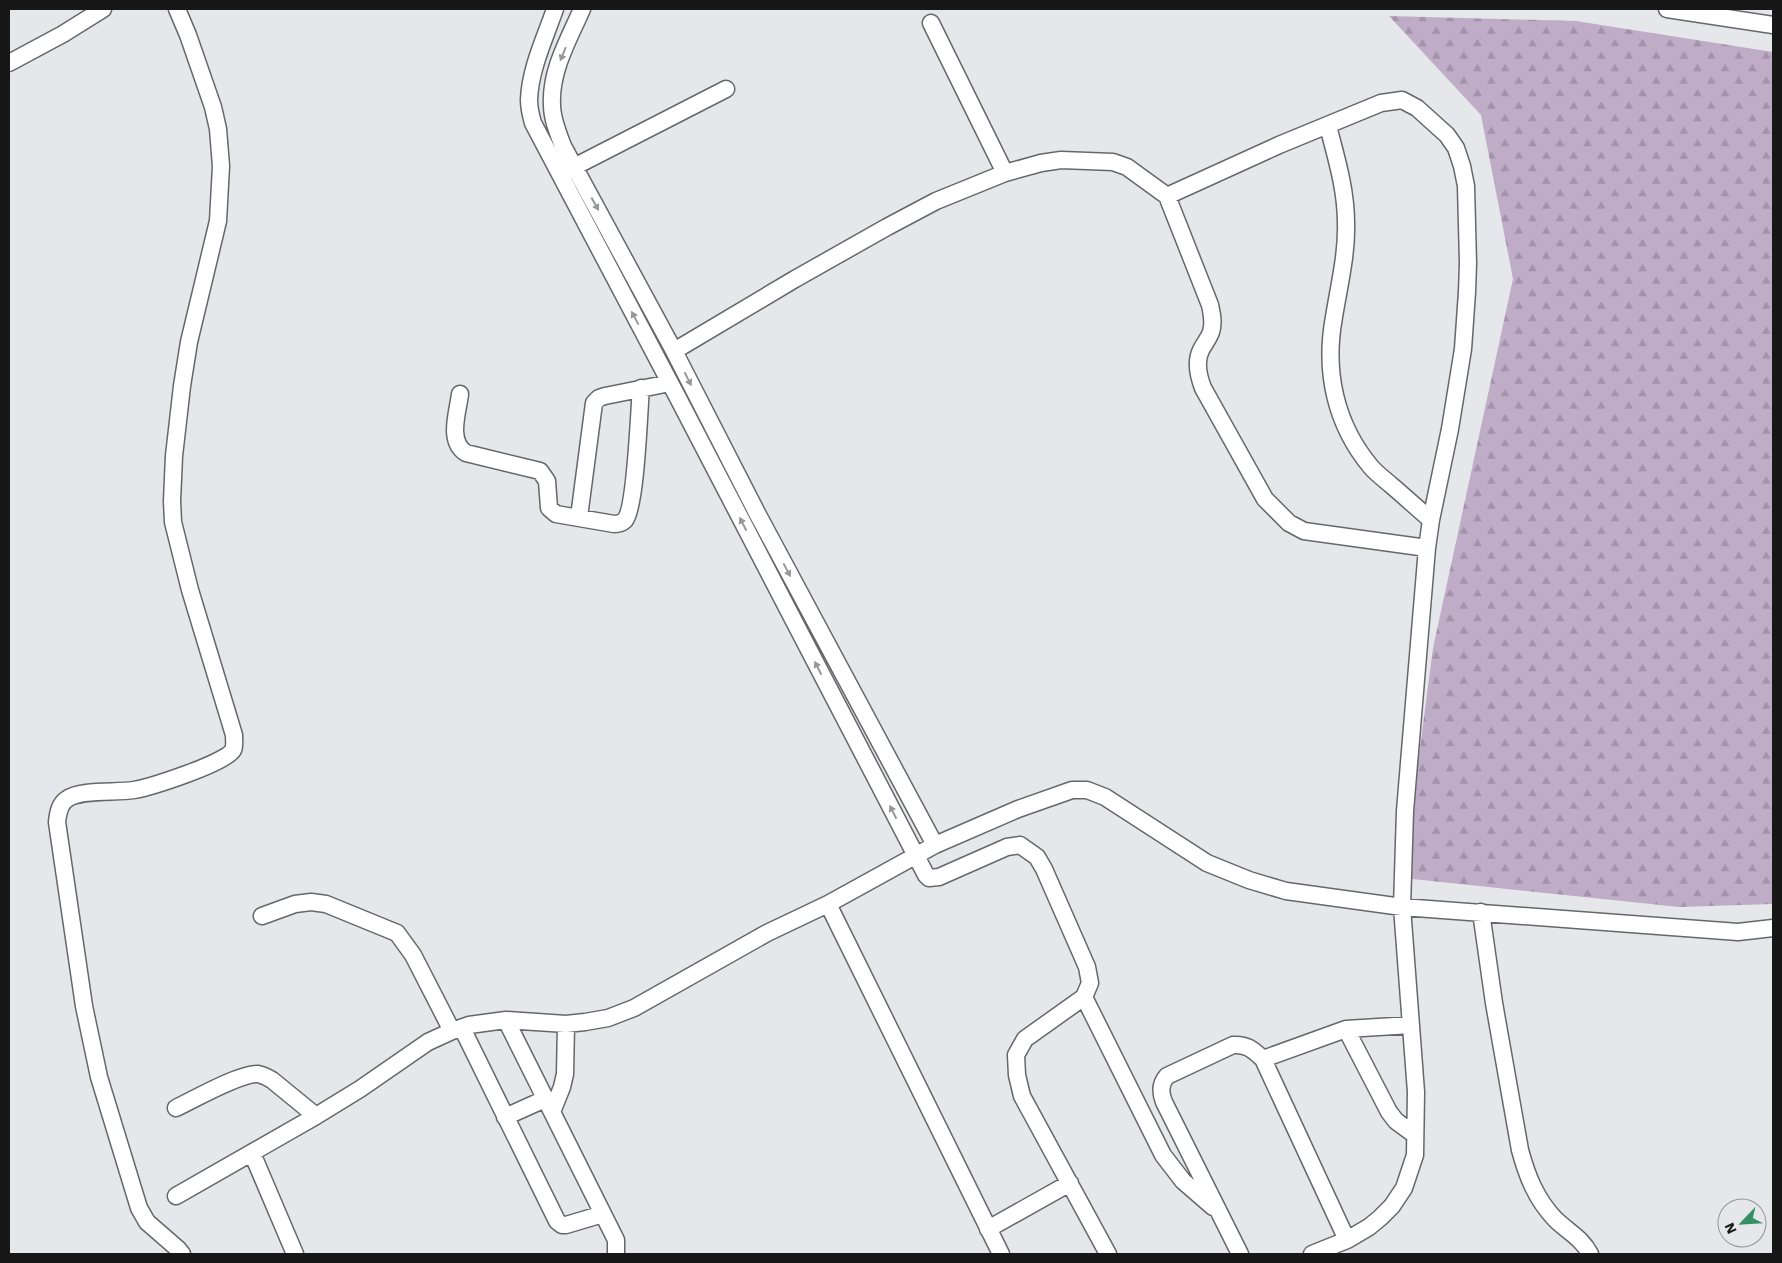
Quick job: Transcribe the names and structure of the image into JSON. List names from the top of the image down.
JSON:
{
  "north": "bottom left"
}
